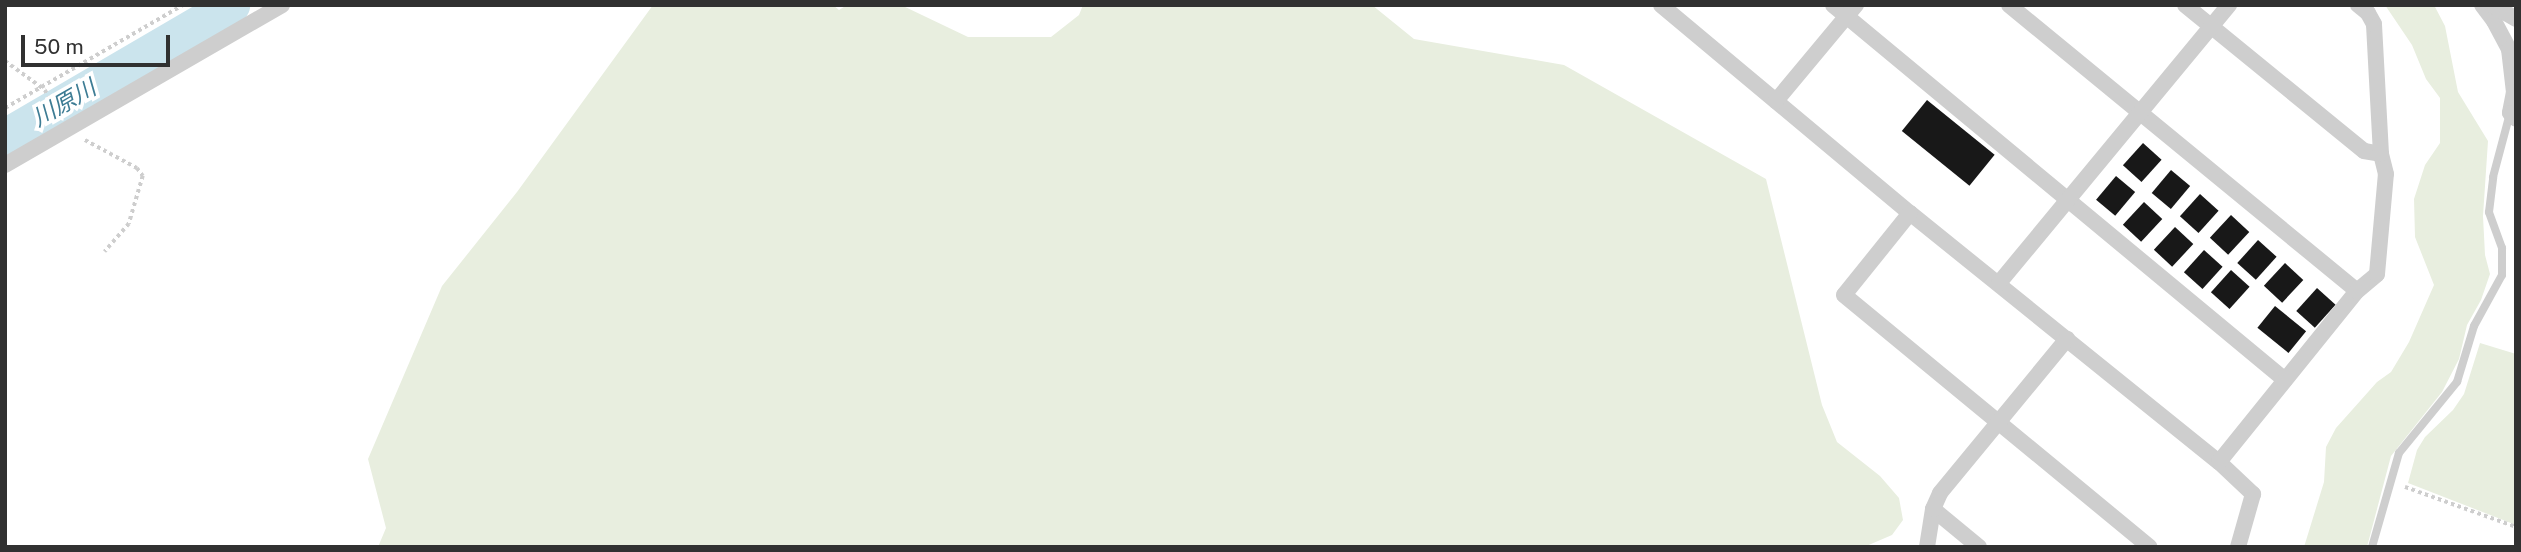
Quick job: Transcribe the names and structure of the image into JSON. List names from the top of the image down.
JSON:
{
  "water": ["川原川"],
  "scale_bar": "50 m"
}
